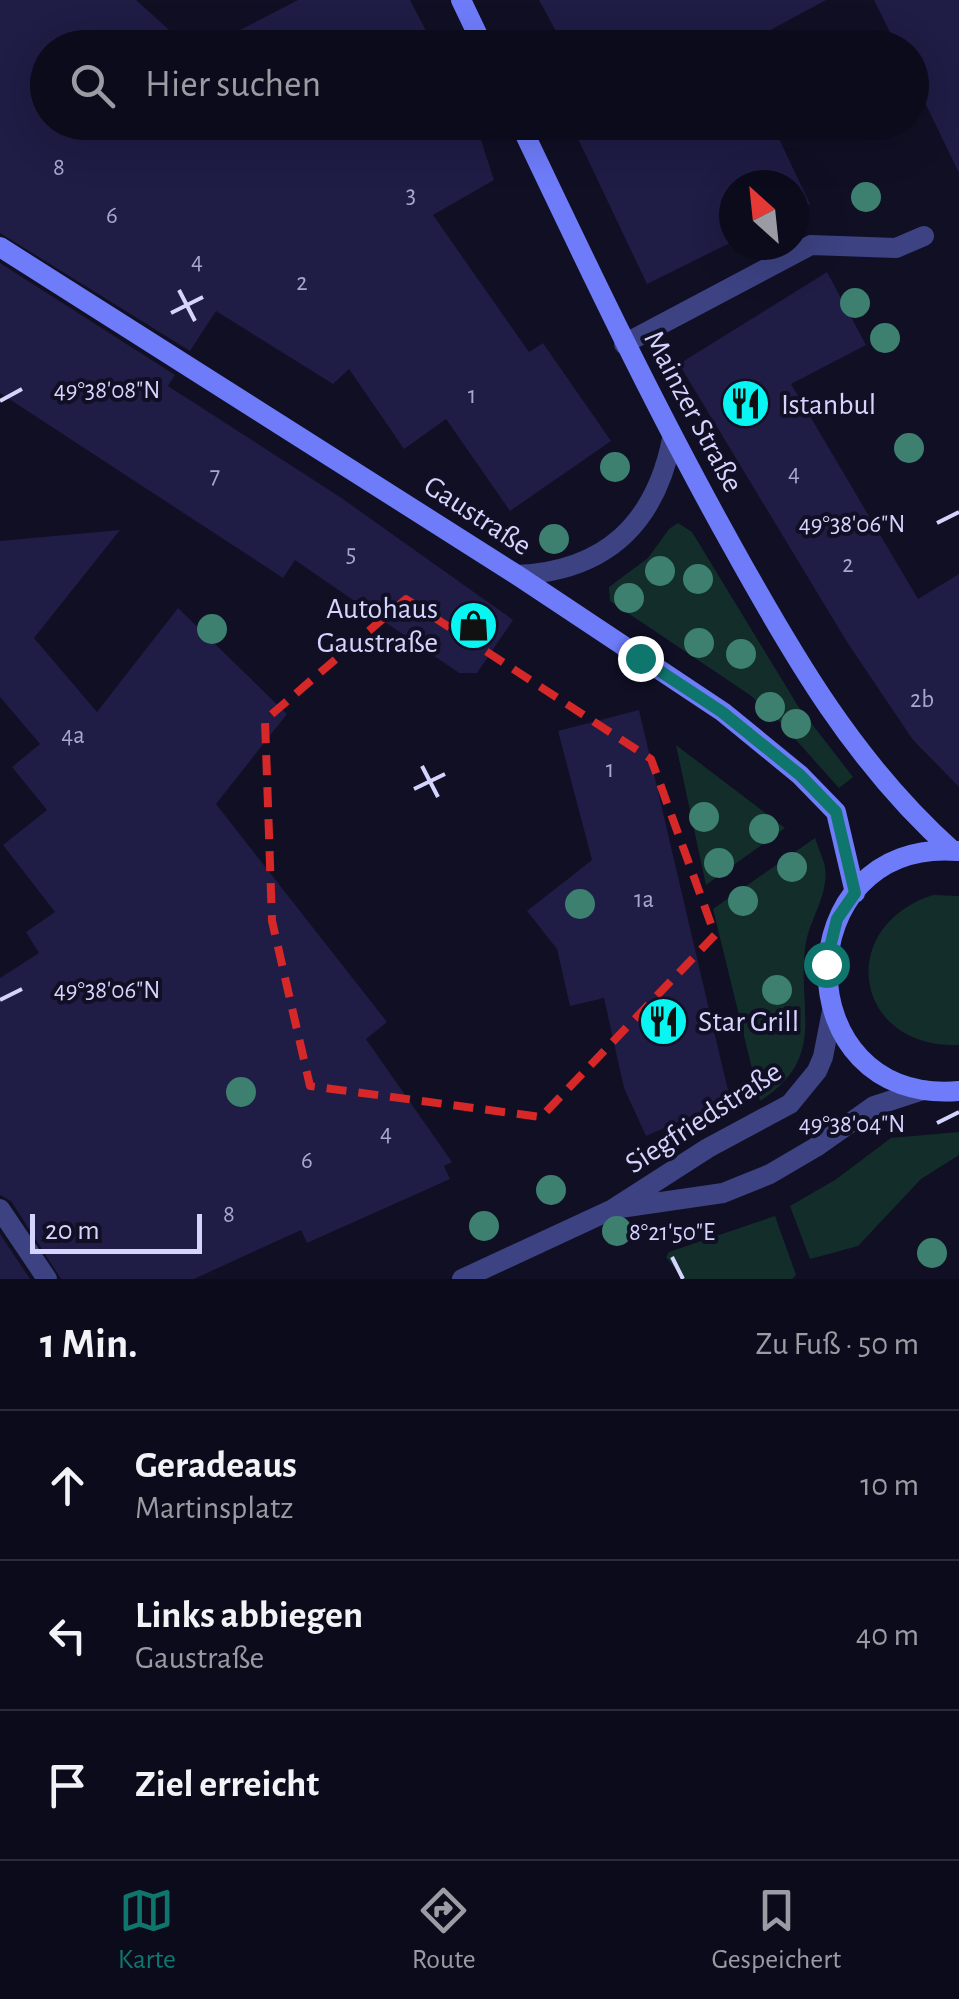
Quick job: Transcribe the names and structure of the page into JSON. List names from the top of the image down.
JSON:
{
  "streets": {
    "main road": ["Mainzer Straße", "Gaustraße"],
    "street": ["Siegfriedstraße"]
  },
  "places": {
    "restaurant": ["Istanbul", "Star Grill"],
    "shop": ["Autohaus Gaustraße"]
  },
  "house_numbers": [
    "8",
    "3",
    "6",
    "4",
    "2",
    "1",
    "4",
    "7",
    "5",
    "2",
    "2b",
    "4a",
    "1",
    "1a",
    "4",
    "6",
    "8"
  ],
  "scale_bar": "20 m",
  "north": "top left",
  "page": {
    "search": "Hier suchen",
    "scale": "20 m",
    "heading": ["1 Min.", "Zu Fuß · 50 m"],
    "list": [
      ["Geradeaus", "Martinsplatz", "10 m"],
      ["Links abbiegen", "Gaustraße", "40 m"],
      "Ziel erreicht"
    ],
    "nav": ["Karte", "Route", "Gespeichert"]
  },
  "coordinates": [
    "49°38'08\"N",
    "49°38'06\"N",
    "49°38'04\"N",
    "8°21'50\"E"
  ]
}
